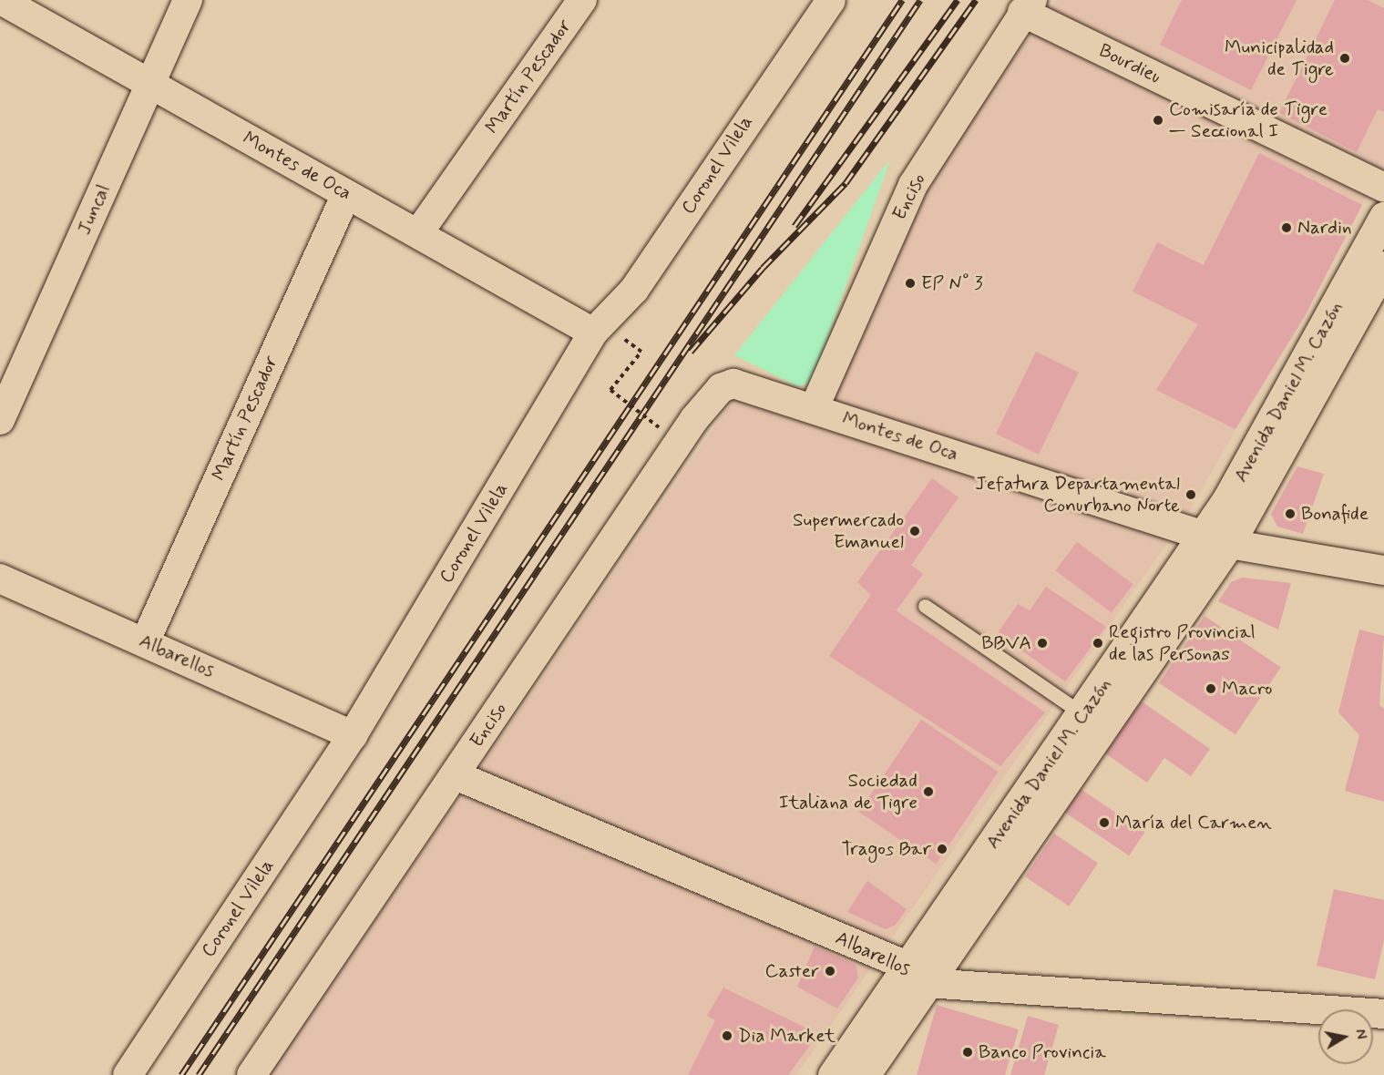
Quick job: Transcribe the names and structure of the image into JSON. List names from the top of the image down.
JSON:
{
  "streets": {
    "main road": ["Avenida Daniel M. Cazón"],
    "street": [
      "Bourdieu",
      "Martín Pescador",
      "Coronel Vilela",
      "Montes de Oca",
      "Enciso",
      "Juncal",
      "Albarellos"
    ]
  },
  "crossings": [
    ["Bourdieu", "Enciso"],
    ["Martín Pescador", "Montes de Oca"],
    ["Martín Pescador", "Albarellos"],
    ["Coronel Vilela", "Montes de Oca"],
    ["Coronel Vilela", "Albarellos"],
    ["Montes de Oca", "Enciso"],
    ["Montes de Oca", "Juncal"],
    ["Montes de Oca", "Avenida Daniel M. Cazón"],
    ["Enciso", "Albarellos"],
    ["Avenida Daniel M. Cazón", "Albarellos"]
  ],
  "places": [
    "Municipalidad de Tigre",
    "Comisaría de Tigre — Seccional I",
    "Nardin",
    "EP N° 3",
    "Jefatura Departamental Conurbano Norte",
    "Bonafide",
    "Supermercado Emanuel",
    "BBVA",
    "Registro Provincial de las Personas",
    "Macro",
    "Sociedad Italiana de Tigre",
    "María del Carmen",
    "Tragos Bar",
    "Caster",
    "Dia Market",
    "Banco Provincia"
  ],
  "north": "right"
}
